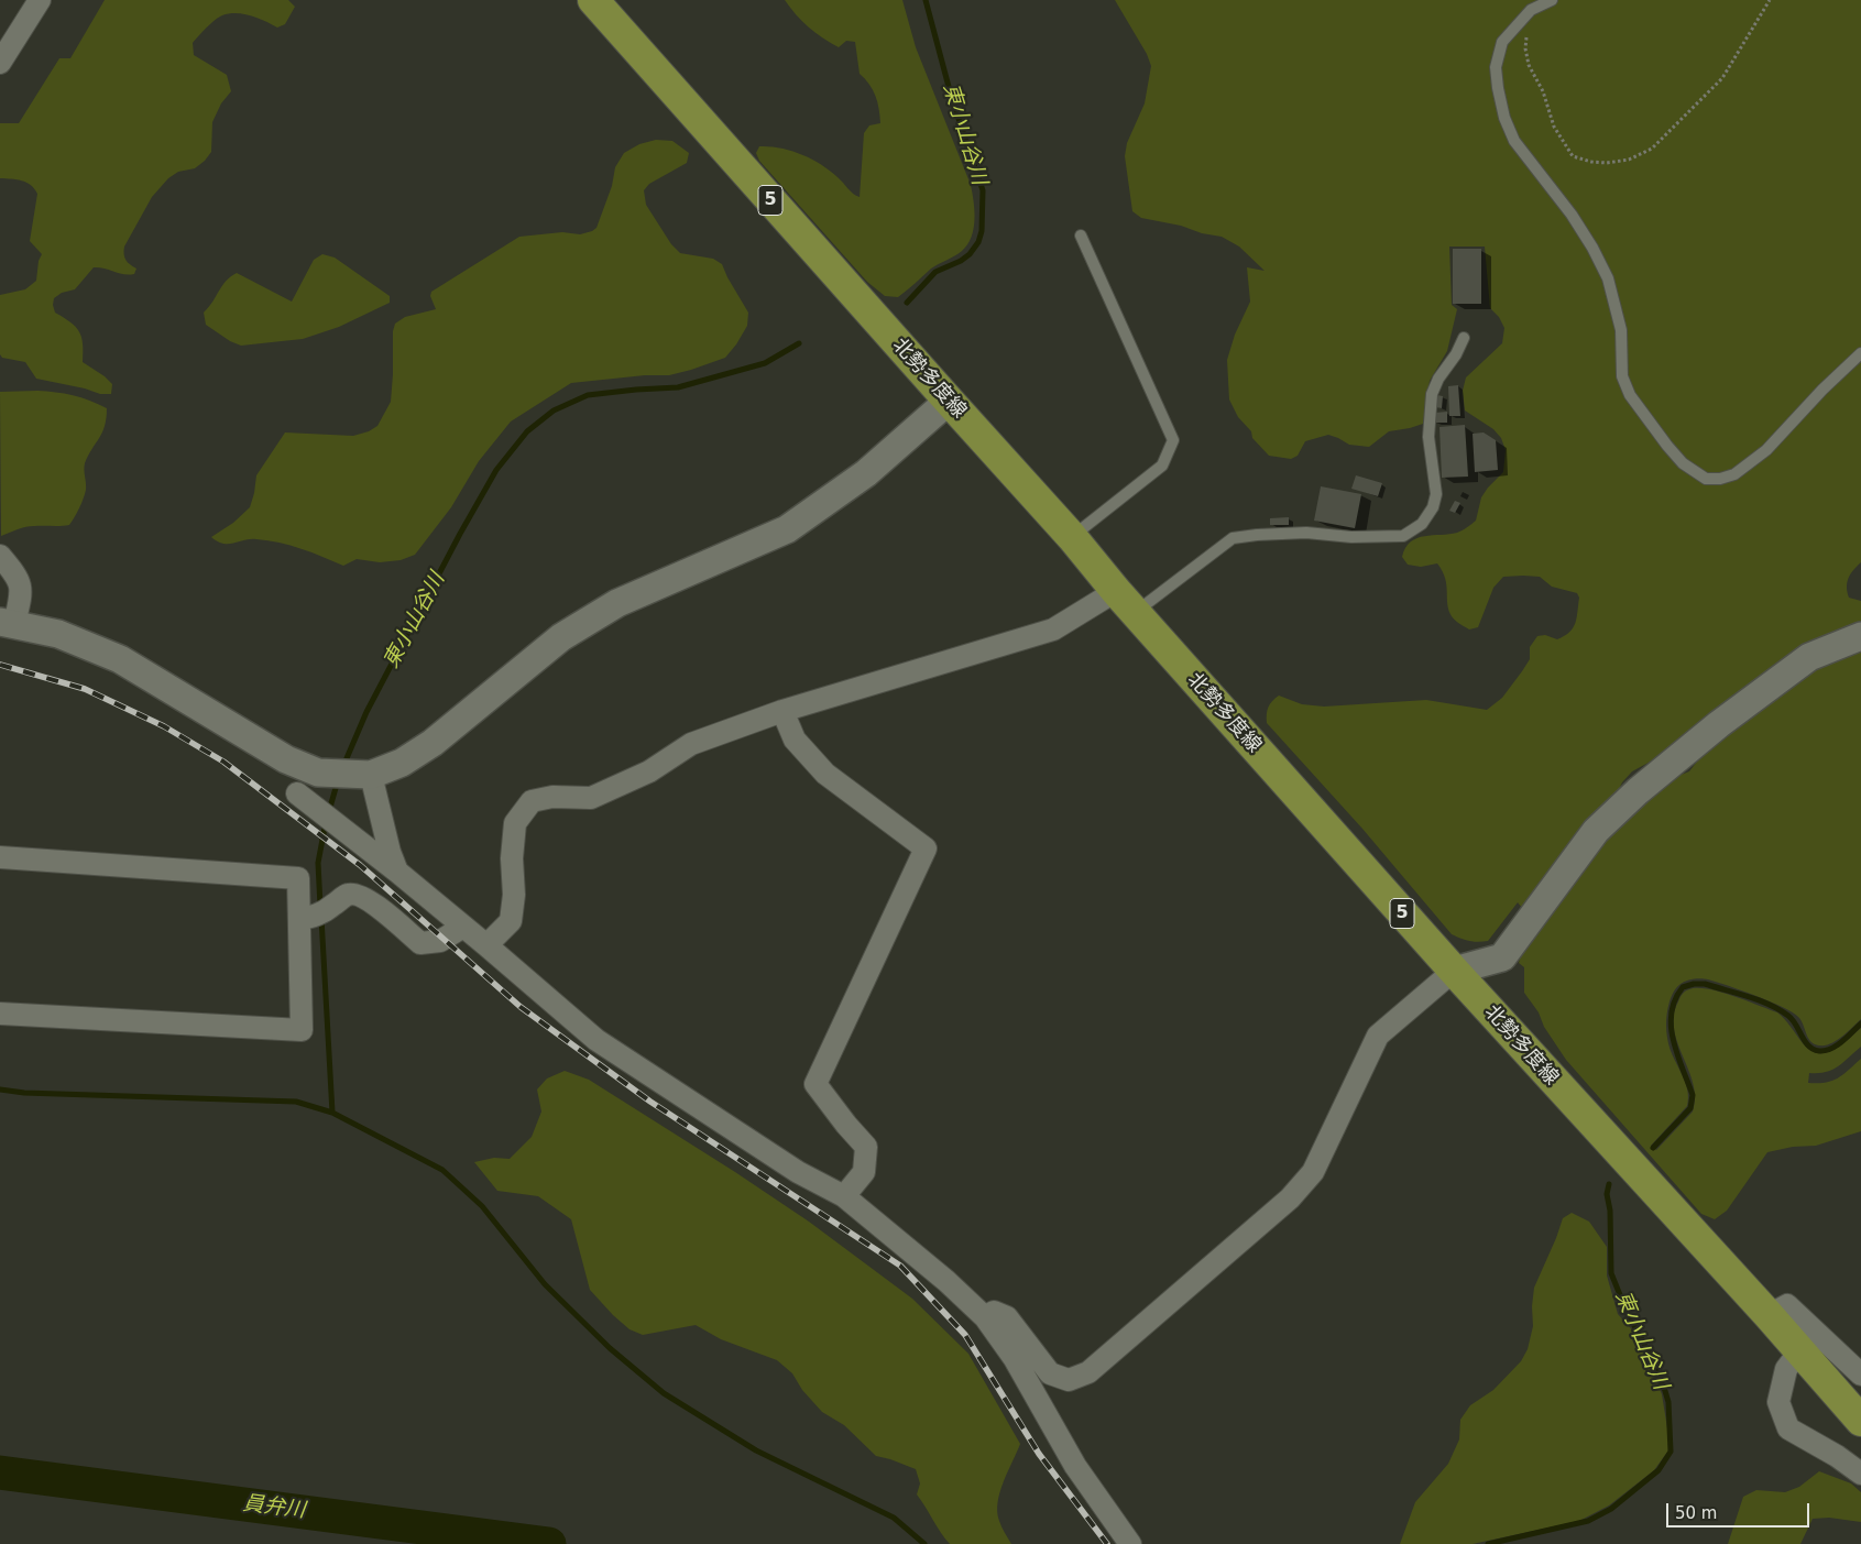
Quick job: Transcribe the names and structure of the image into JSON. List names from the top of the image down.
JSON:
{
  "streets": {
    "main road": ["5", "北勢多度線"]
  },
  "water": ["東小山谷川", "員弁川"],
  "scale_bar": "50 m"
}
